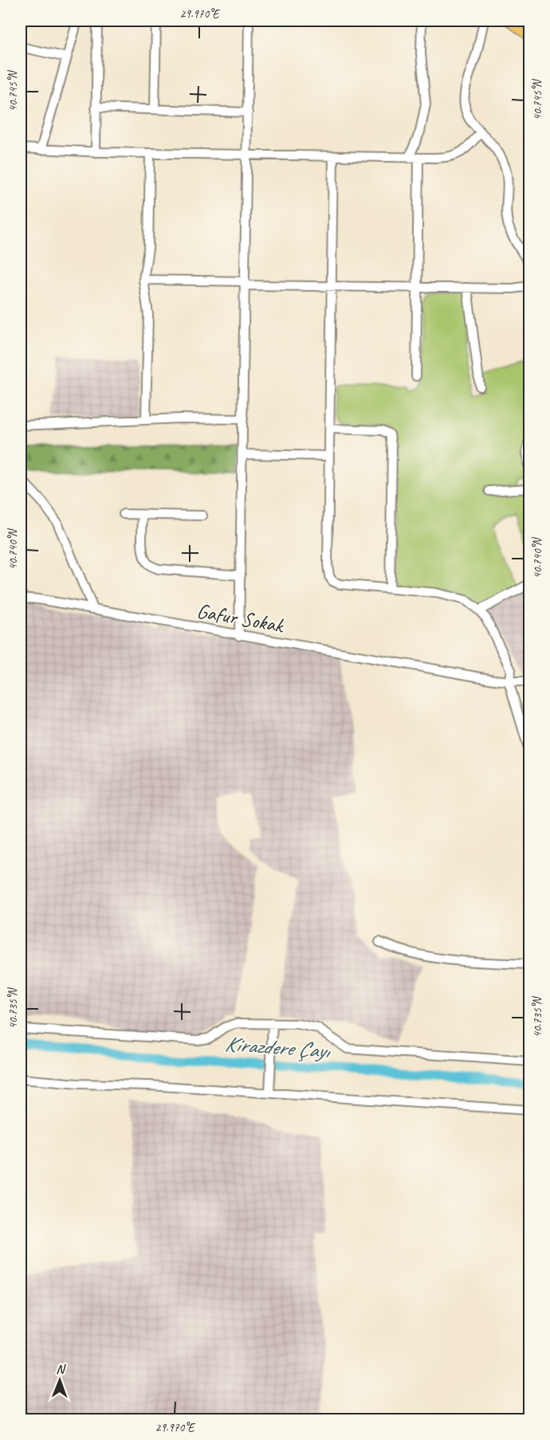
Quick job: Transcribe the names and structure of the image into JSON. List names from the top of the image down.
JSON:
{
  "streets": {
    "street": ["Gafur Sokak"]
  },
  "water": ["Kirazdere Çayı"],
  "north": "top",
  "coordinates": [
    "29.970°E",
    "40.745°N",
    "40.740°N",
    "40.735°N"
  ]
}
